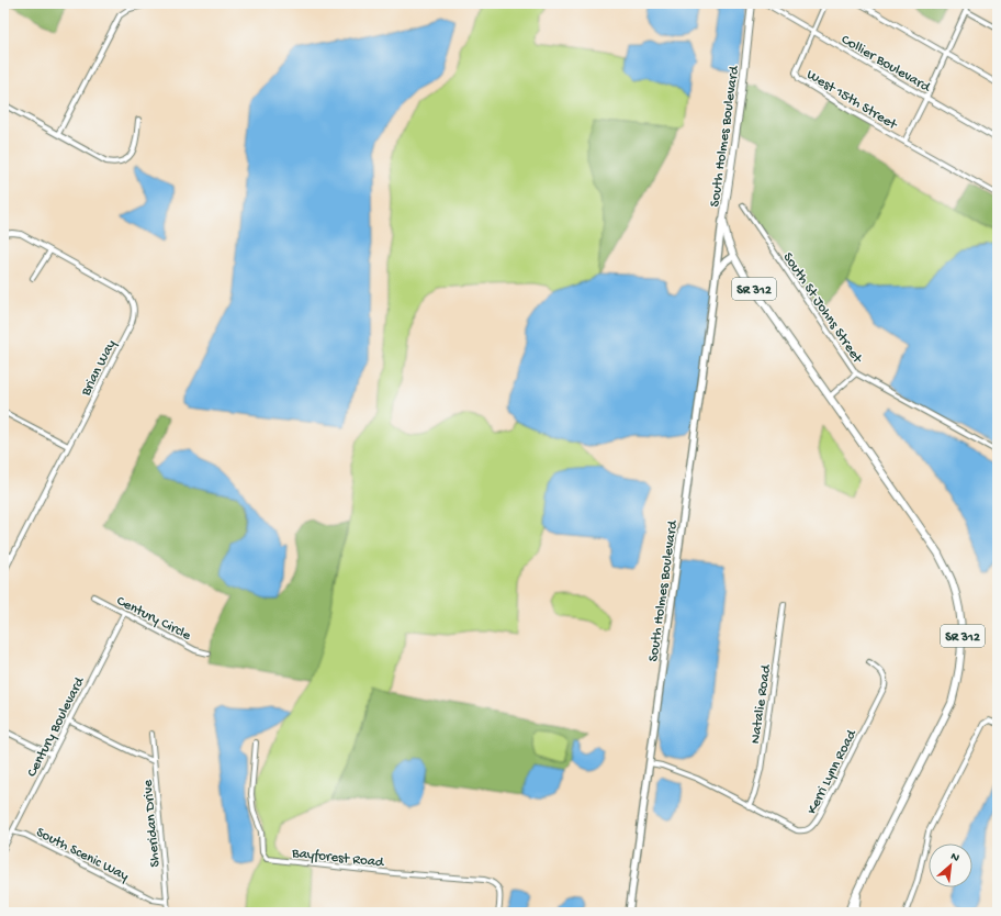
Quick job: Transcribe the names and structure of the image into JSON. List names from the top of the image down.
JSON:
{
  "streets": {
    "main road": ["South Holmes Boulevard", "SR 312"],
    "street": [
      "Collier Boulevard",
      "West 15th Street",
      "South St Johns Street",
      "Brian Way",
      "Century Circle",
      "Natalie Road",
      "Century Boulevard",
      "Kerri Lynn Road",
      "Sheridan Drive",
      "South Scenic Way",
      "Bayforest Road"
    ]
  },
  "crossings": [
    ["Collier Boulevard", "West 15th Street"],
    ["South Holmes Boulevard", "SR 312"],
    ["South Holmes Boulevard", "Kerri Lynn Road"],
    ["Century Circle", "Century Boulevard"],
    ["Natalie Road", "Kerri Lynn Road"],
    ["Century Boulevard", "South Scenic Way"],
    ["Sheridan Drive", "South Scenic Way"]
  ],
  "north": "top right"
}
